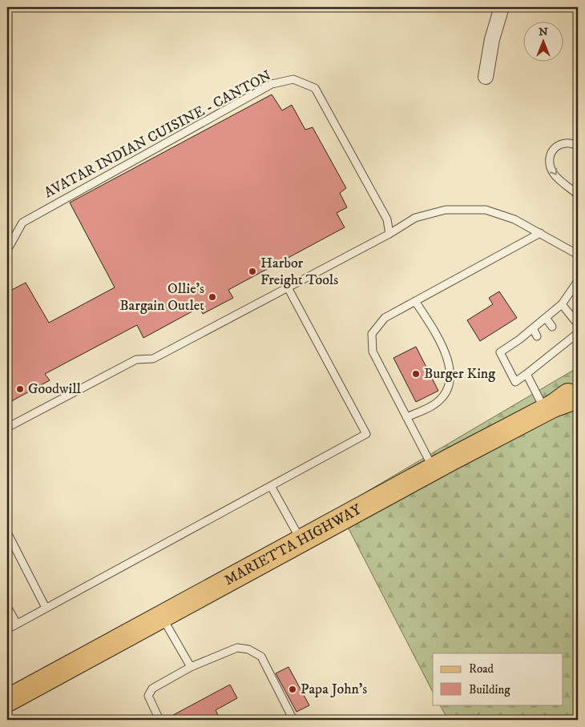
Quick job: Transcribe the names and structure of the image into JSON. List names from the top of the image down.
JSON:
{
  "streets": {
    "main road": ["MARIETTA HIGHWAY"],
    "lane": ["AVATAR INDIAN CUISINE - CANTON"]
  },
  "places": [
    "Harbor Freight Tools",
    "Ollie's Bargain Outlet",
    "Burger King",
    "Goodwill",
    "Papa John's"
  ],
  "legend": ["Road", "Building"],
  "north": "top"
}
